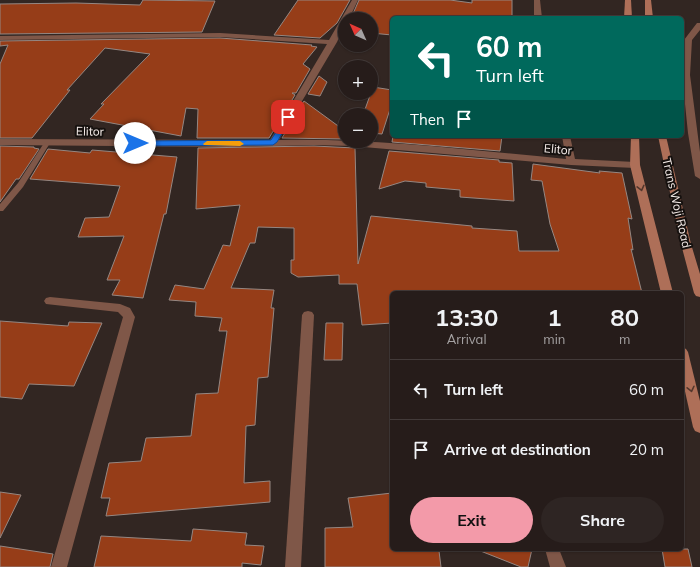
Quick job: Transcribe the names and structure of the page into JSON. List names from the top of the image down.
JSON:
{
  "streets": {
    "main road": ["Trans Woji Road"],
    "street": ["Elitor"]
  },
  "north": "top left",
  "page": {
    "map_buttons": ["+", "−"],
    "turn": ["60 m", "Turn left"],
    "then": "Then",
    "eta": [
      "13:30",
      "Arrival",
      "1",
      "min",
      "80",
      "m"
    ],
    "list": [
      {
        "name": "Turn left",
        "value": "60 m"
      },
      {
        "name": "Arrive at destination",
        "value": "20 m"
      }
    ],
    "buttons": ["Exit", "Share"]
  }
}
